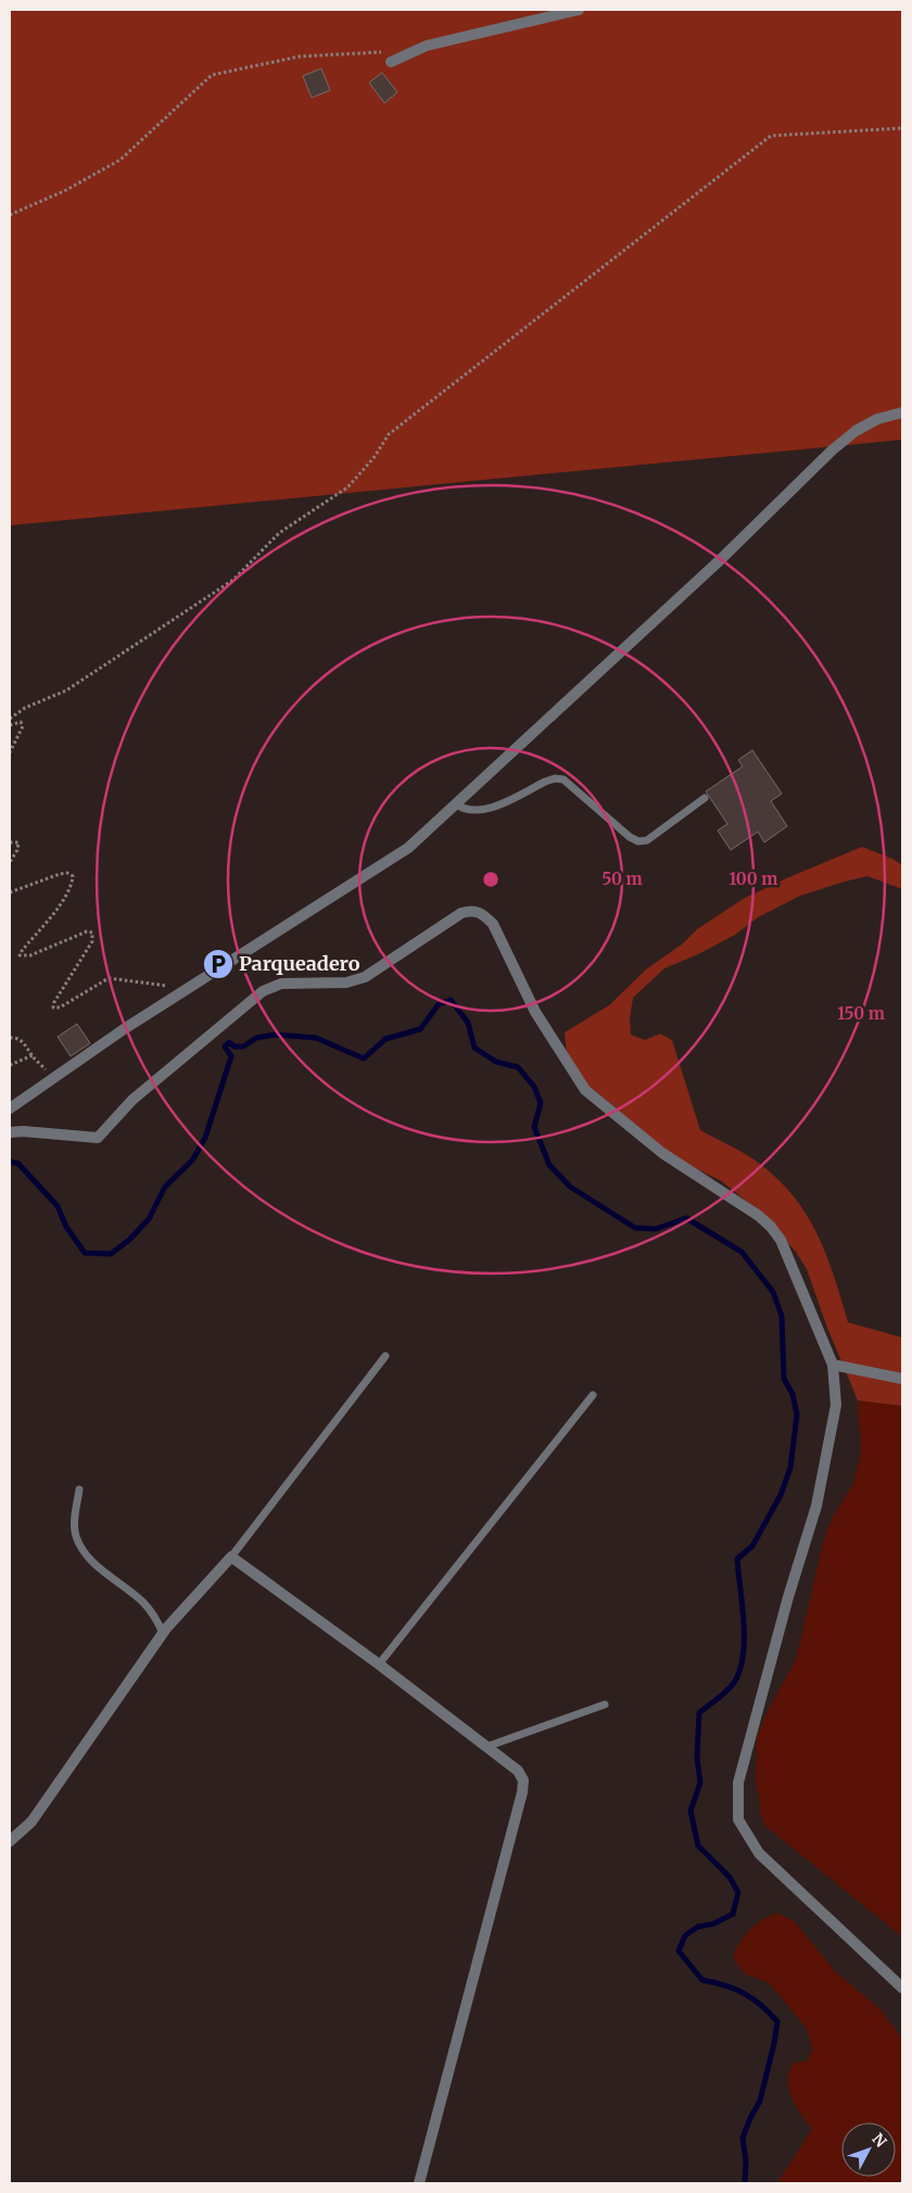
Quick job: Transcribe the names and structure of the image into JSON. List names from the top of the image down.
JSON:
{
  "places": {
    "parking": ["Parqueadero"]
  },
  "north": "top right",
  "rings": ["50 m", "100 m", "150 m"]
}
